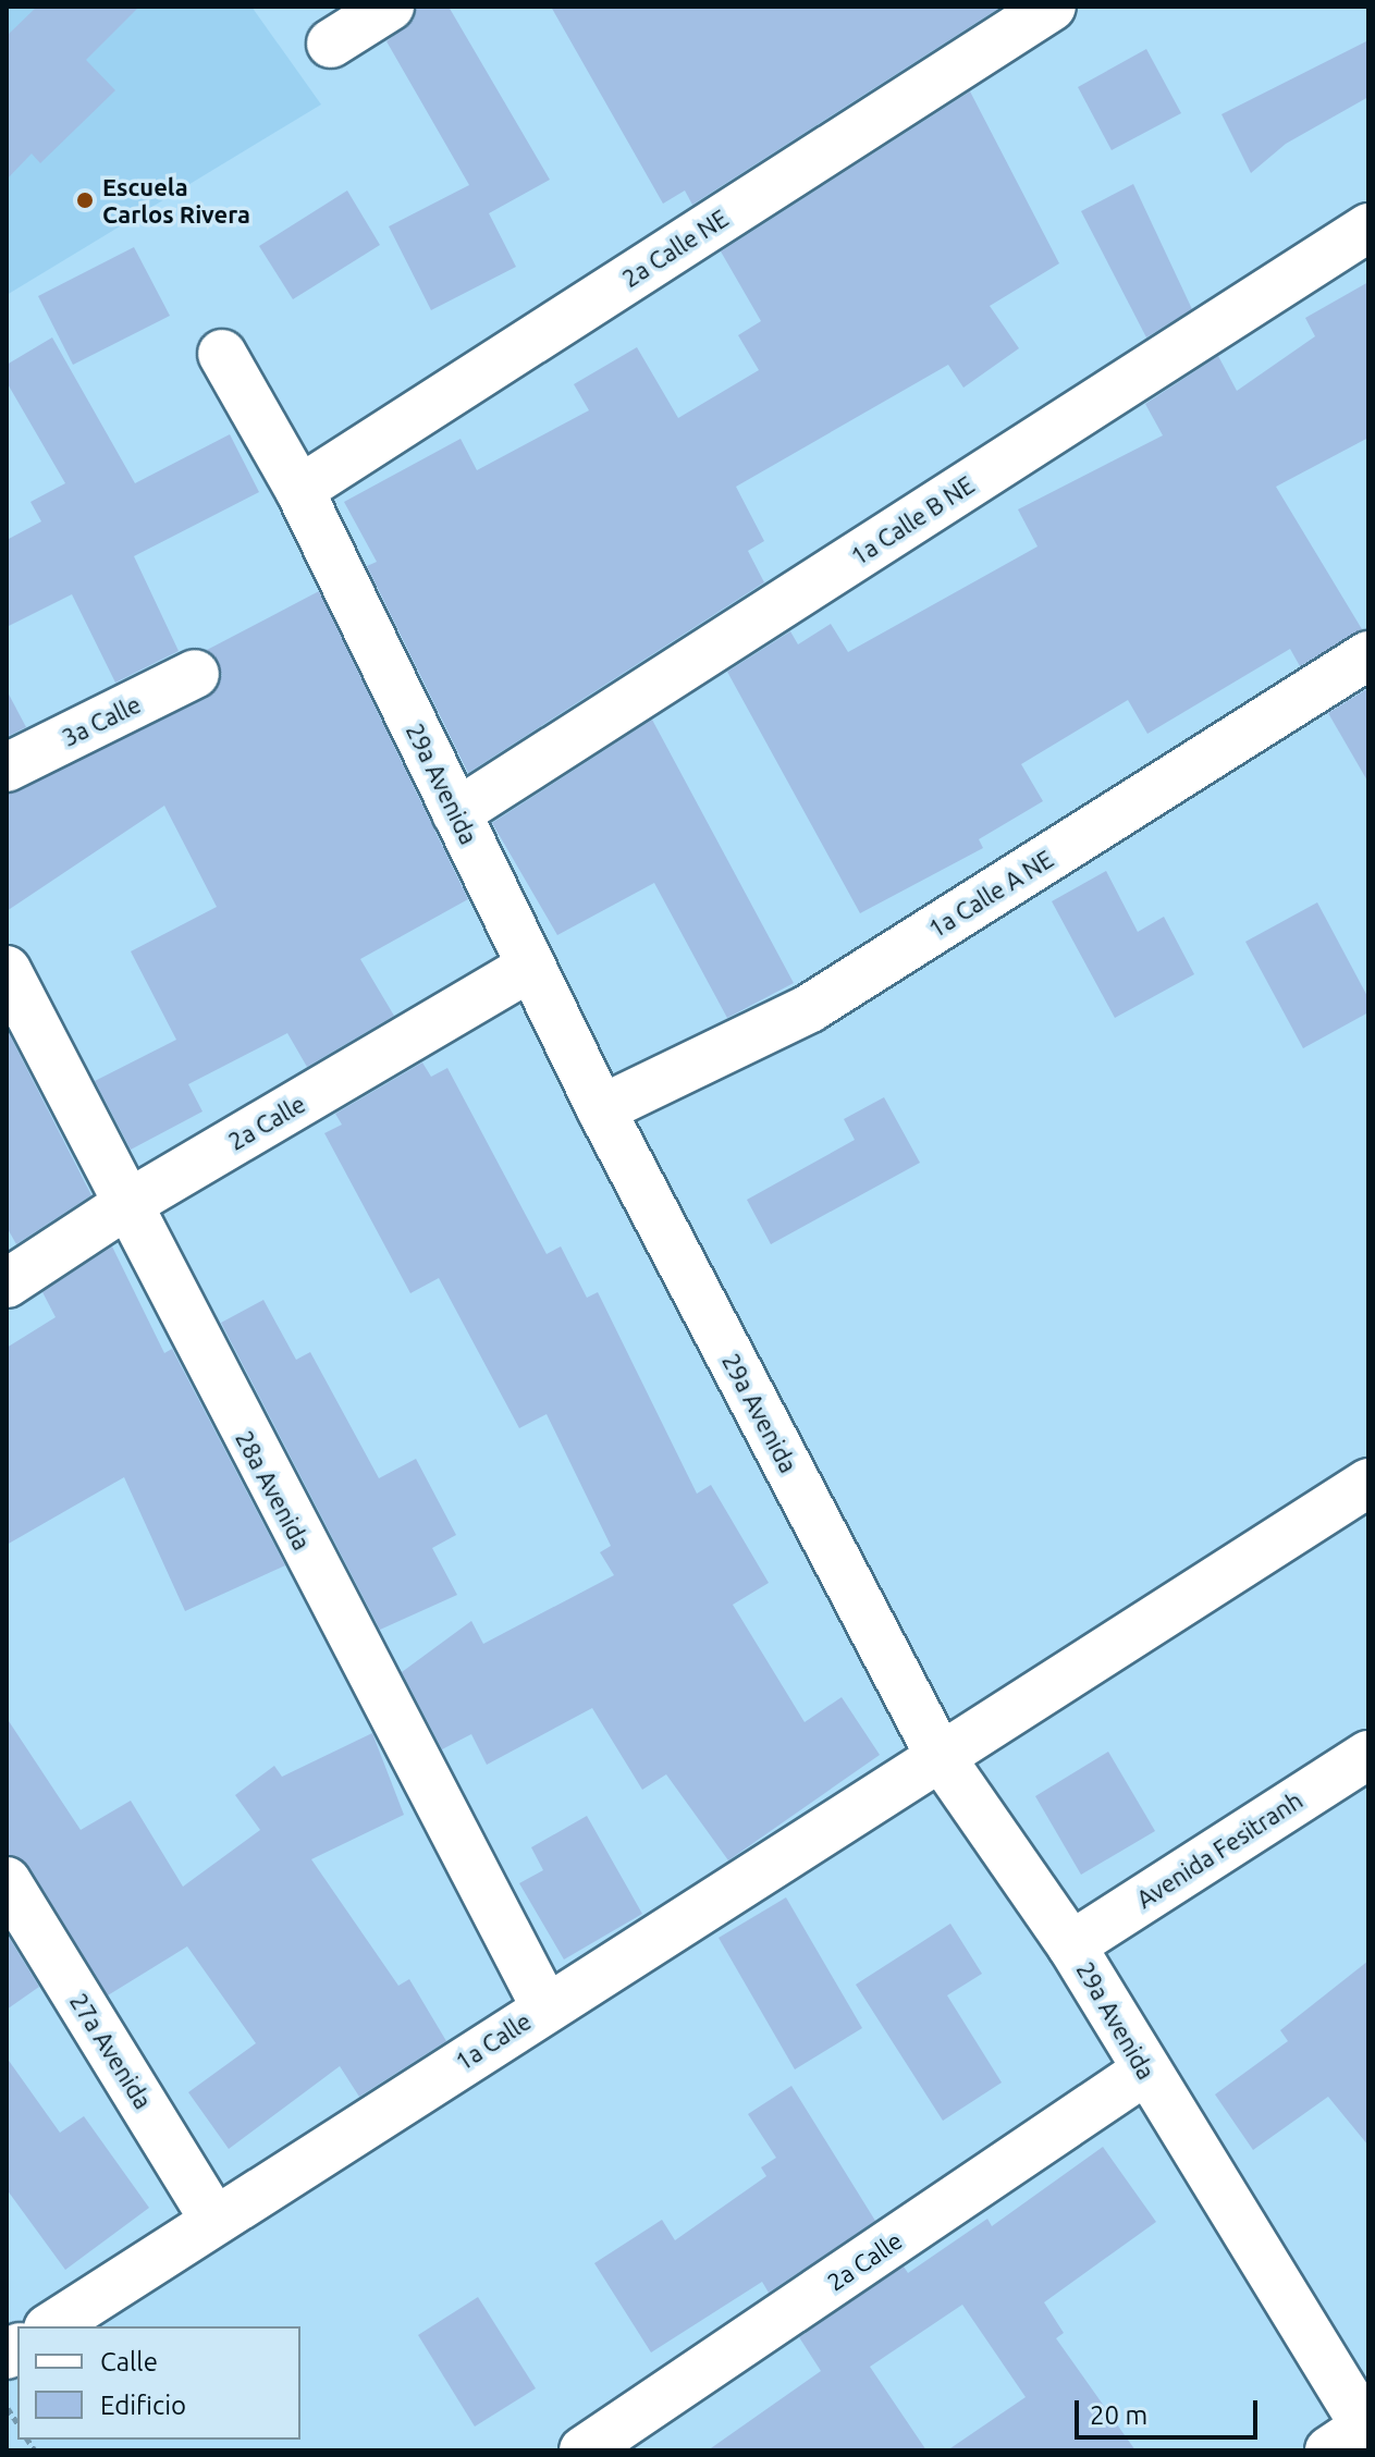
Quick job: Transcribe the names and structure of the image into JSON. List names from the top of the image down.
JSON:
{
  "streets": {
    "street": [
      "2a Calle NE",
      "1a Calle B NE",
      "3a Calle",
      "29a Avenida",
      "1a Calle A NE",
      "2a Calle",
      "28a Avenida",
      "Avenida Fesitranh",
      "1a Calle",
      "27a Avenida"
    ]
  },
  "crossings": [
    ["2a Calle NE", "29a Avenida"],
    ["1a Calle B NE", "29a Avenida"],
    ["29a Avenida", "1a Calle A NE"],
    ["29a Avenida", "2a Calle"],
    ["29a Avenida", "Avenida Fesitranh"],
    ["29a Avenida", "1a Calle"],
    ["2a Calle", "28a Avenida"],
    ["28a Avenida", "1a Calle"],
    ["1a Calle", "27a Avenida"]
  ],
  "places": ["Escuela Carlos Rivera"],
  "legend": ["Calle", "Edificio"],
  "scale_bar": "20 m"
}
